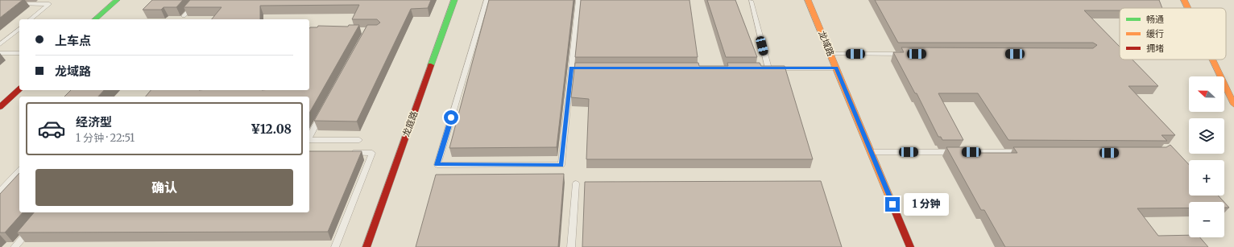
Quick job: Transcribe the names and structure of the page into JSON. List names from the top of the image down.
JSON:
{
  "streets": {
    "street": ["龙域路", "龙庭路"]
  },
  "legend": ["畅通", "缓行", "拥堵"],
  "north": "left",
  "page": {
    "banner": ["上车点", "龙域路"],
    "map_buttons": ["+", "−"],
    "list": [
      {
        "name": "经济型",
        "note": "1 分钟 · 22:51",
        "value": "¥12.08"
      }
    ],
    "buttons": "确认",
    "bubble": "1 分钟"
  }
}
